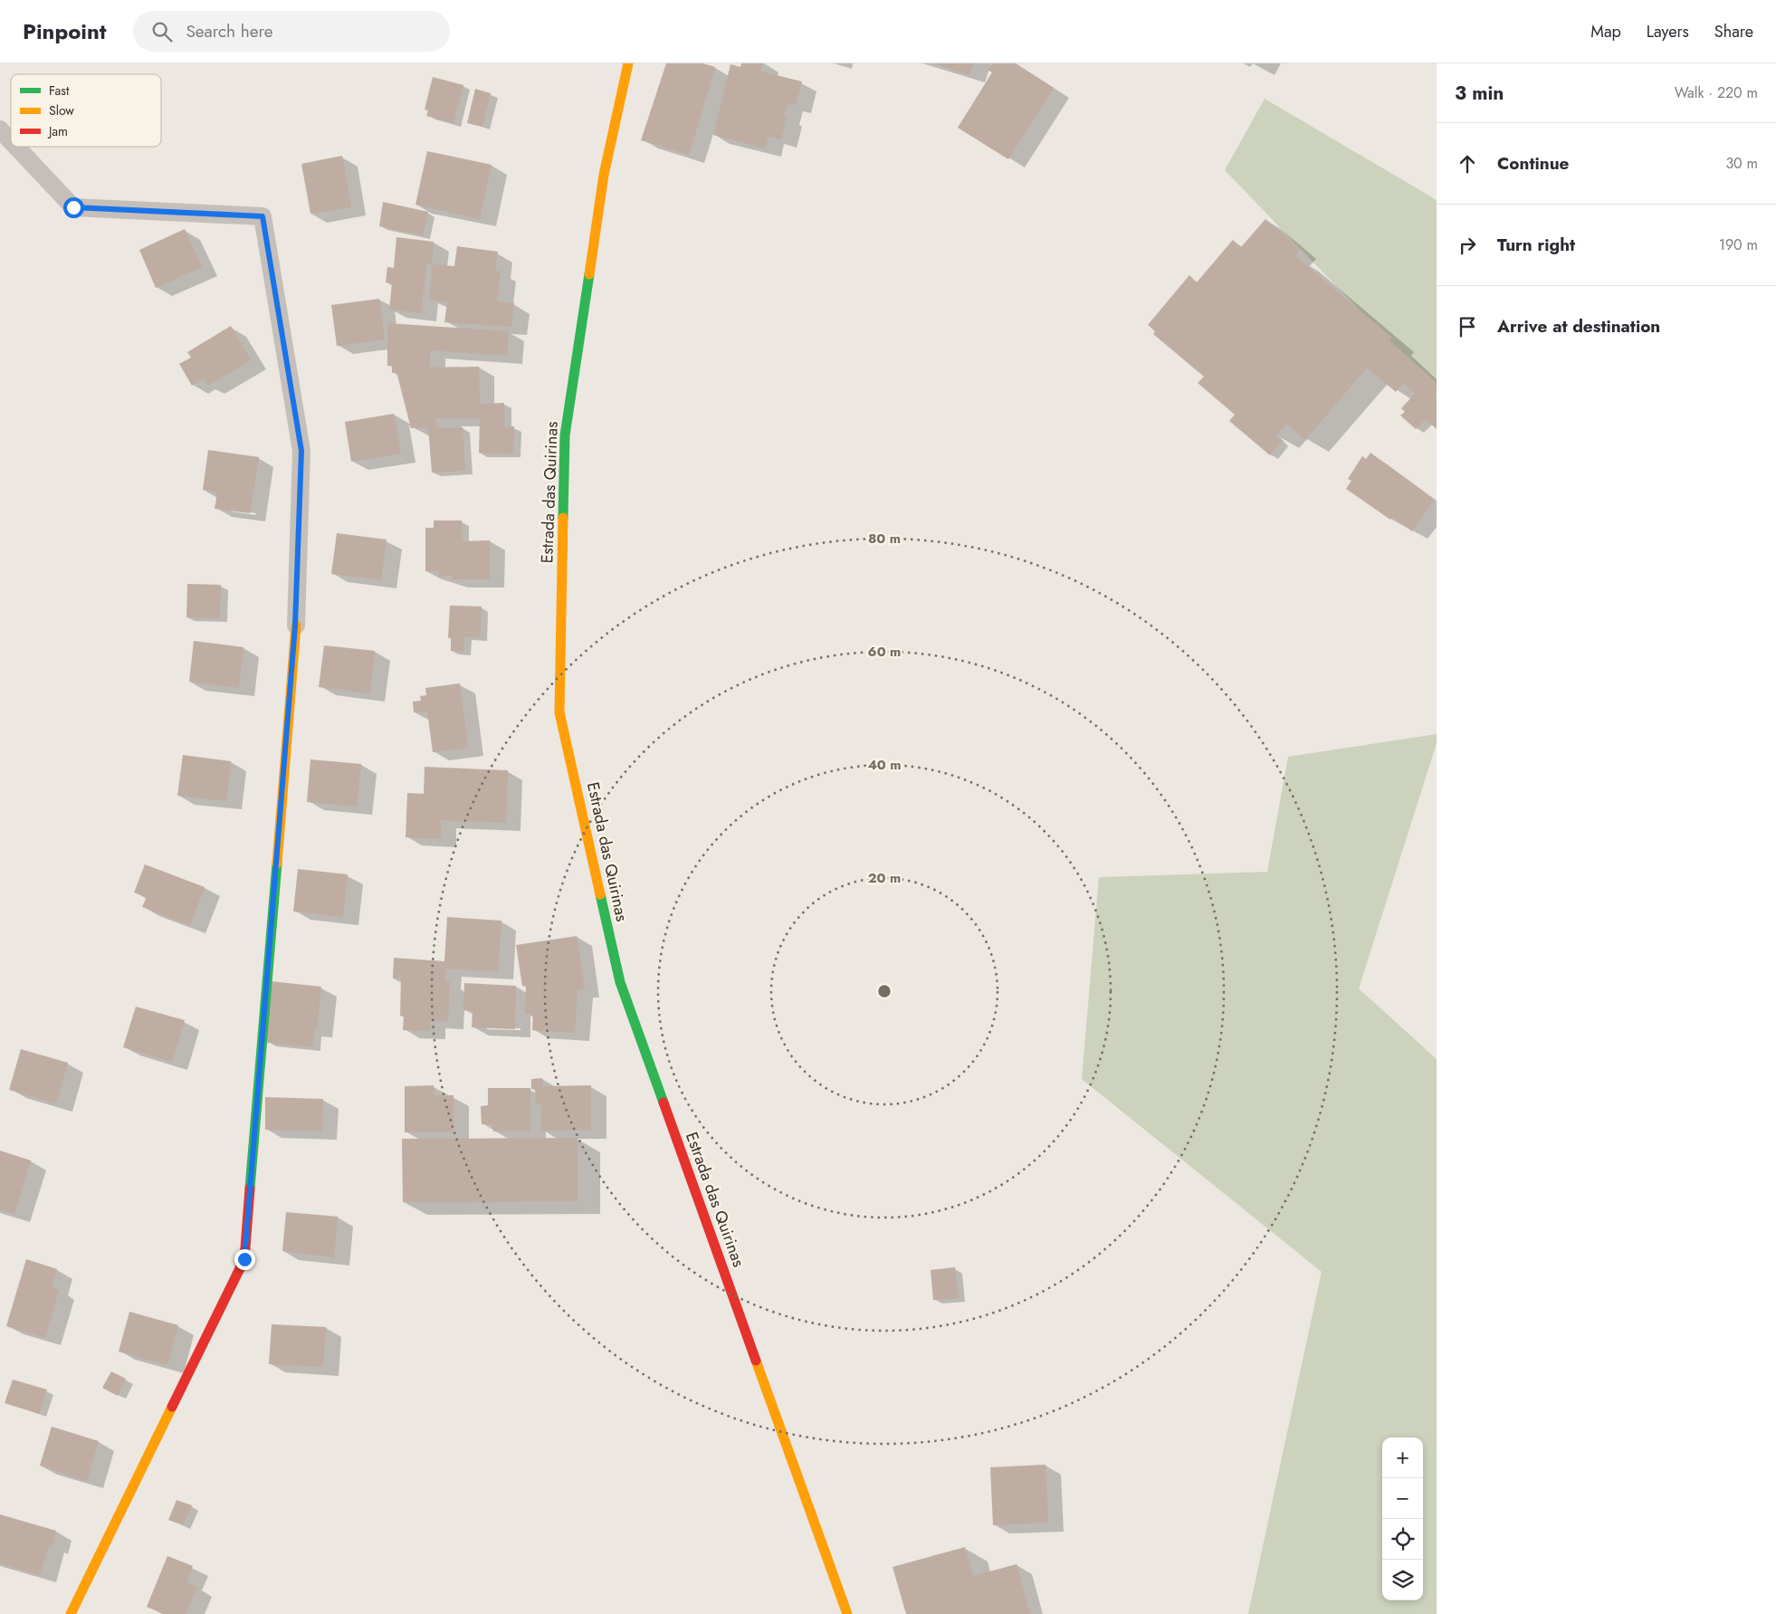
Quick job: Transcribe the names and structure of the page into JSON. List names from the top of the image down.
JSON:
{
  "streets": {
    "street": ["Estrada das Quirinas"]
  },
  "legend": ["Fast", "Slow", "Jam"],
  "page": {
    "header": "Pinpoint",
    "search": "Search here",
    "nav": ["Map", "Layers", "Share"],
    "heading": ["3 min", "Walk · 220 m"],
    "list": [
      ["Continue", "30 m"],
      ["Turn right", "190 m"],
      "Arrive at destination"
    ],
    "map_buttons": ["+", "−"]
  },
  "rings": [
    "80 m",
    "60 m",
    "40 m",
    "20 m"
  ]
}
